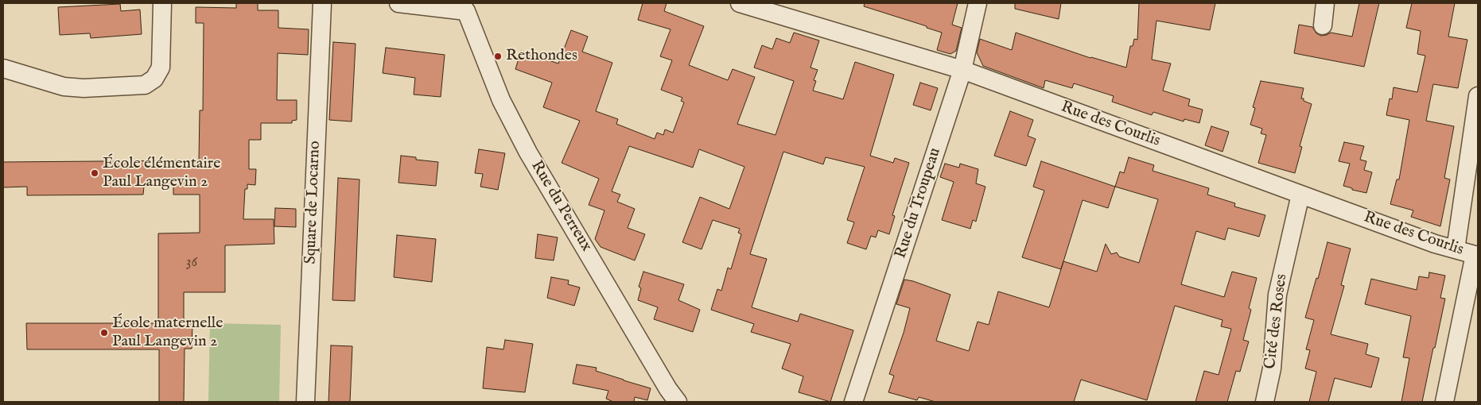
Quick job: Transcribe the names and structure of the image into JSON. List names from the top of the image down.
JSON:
{
  "streets": {
    "street": [
      "Rue des Courlis",
      "Square de Locarno",
      "Rue du Troupeau",
      "Rue du Perreux",
      "Cité des Roses"
    ]
  },
  "crossings": [
    ["Rue des Courlis", "Rue du Troupeau"],
    ["Rue des Courlis", "Cité des Roses"]
  ],
  "places": ["Rethondes", "École élémentaire Paul Langevin 2", "École maternelle Paul Langevin 2"],
  "house_numbers": ["36"]
}
